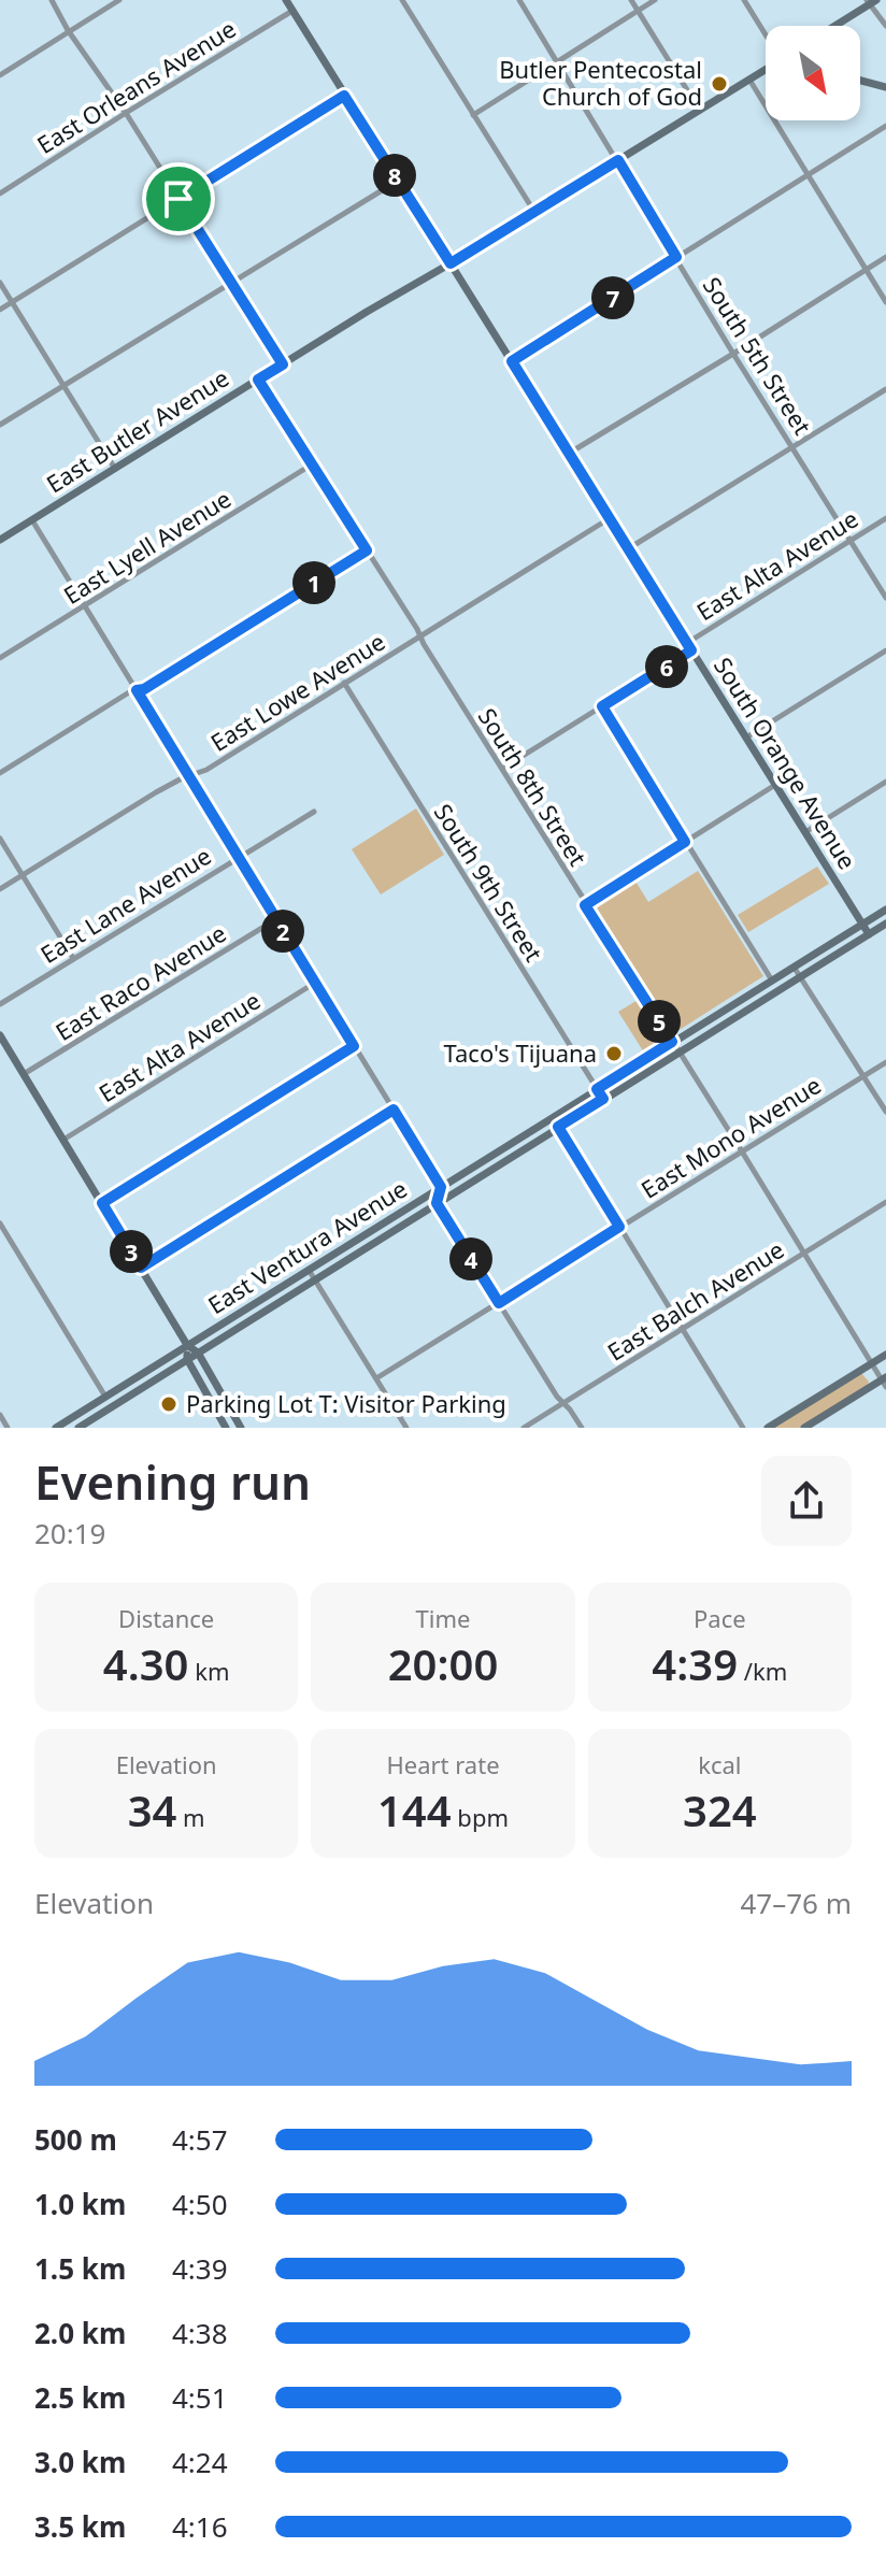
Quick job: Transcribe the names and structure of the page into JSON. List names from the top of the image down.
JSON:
{
  "streets": {
    "main road": ["East Butler Avenue", "South Orange Avenue", "East Ventura Avenue"],
    "street": [
      "East Orleans Avenue",
      "South 5th Street",
      "East Lyell Avenue",
      "East Alta Avenue",
      "East Lowe Avenue",
      "South 8th Street",
      "South 9th Street",
      "East Lane Avenue",
      "East Raco Avenue",
      "East Mono Avenue",
      "East Balch Avenue"
    ]
  },
  "crossings": [
    ["East Orleans Avenue", "South Orange Avenue"],
    ["South 5th Street", "East Butler Avenue"],
    ["South 5th Street", "East Alta Avenue"],
    ["East Butler Avenue", "South Orange Avenue"],
    ["East Butler Avenue", "South 8th Street"],
    ["East Lyell Avenue", "South 8th Street"],
    ["East Alta Avenue", "South Orange Avenue"],
    ["East Alta Avenue", "South 8th Street"],
    ["East Lowe Avenue", "South Orange Avenue"],
    ["East Lowe Avenue", "South 8th Street"],
    ["East Lowe Avenue", "South 9th Street"],
    ["South Orange Avenue", "East Ventura Avenue"],
    ["South 8th Street", "East Mono Avenue"],
    ["South 8th Street", "East Ventura Avenue"],
    ["South 8th Street", "East Balch Avenue"],
    ["South 9th Street", "East Ventura Avenue"]
  ],
  "places": ["Butler Pentecostal Church of God", "Taco's Tijuana", "Parking Lot T: Visitor Parking"],
  "north": "bottom right",
  "page": {
    "pins": [
      "8",
      "7",
      "1",
      "6",
      "2",
      "5",
      "3",
      "4"
    ],
    "heading": ["Evening run", "20:19"],
    "stats": [
      ["Distance", "4.30 km"],
      ["Time", "20:00"],
      ["Pace", "4:39 /km"],
      ["Elevation", "34 m"],
      ["Heart rate", "144 bpm"],
      ["kcal", "324"]
    ],
    "chart": ["Elevation", "47–76 m"],
    "list": [
      {
        "name": "500 m",
        "note": "4:57"
      },
      {
        "name": "1.0 km",
        "note": "4:50"
      },
      {
        "name": "1.5 km",
        "note": "4:39"
      },
      {
        "name": "2.0 km",
        "note": "4:38"
      },
      {
        "name": "2.5 km",
        "note": "4:51"
      },
      {
        "name": "3.0 km",
        "note": "4:24"
      },
      {
        "name": "3.5 km",
        "note": "4:16"
      }
    ]
  }
}
